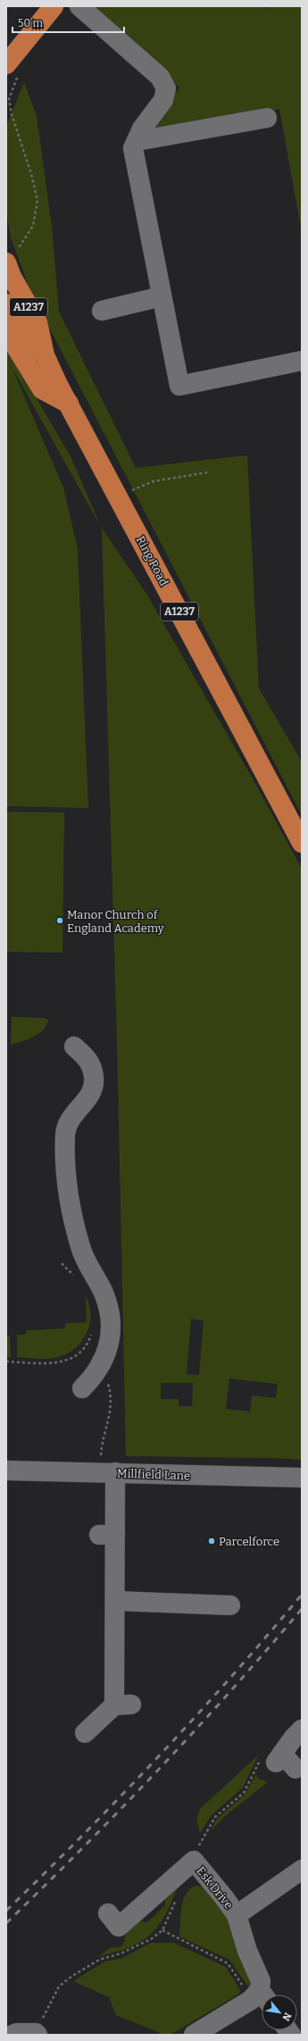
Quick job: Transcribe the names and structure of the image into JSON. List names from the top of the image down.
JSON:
{
  "streets": {
    "highway": ["A1237", "Ring Road"],
    "street": ["Millfield Lane", "Esk Drive"]
  },
  "places": ["Manor Church of England Academy", "Parcelforce"],
  "scale_bar": "50 m",
  "north": "bottom right"
}
